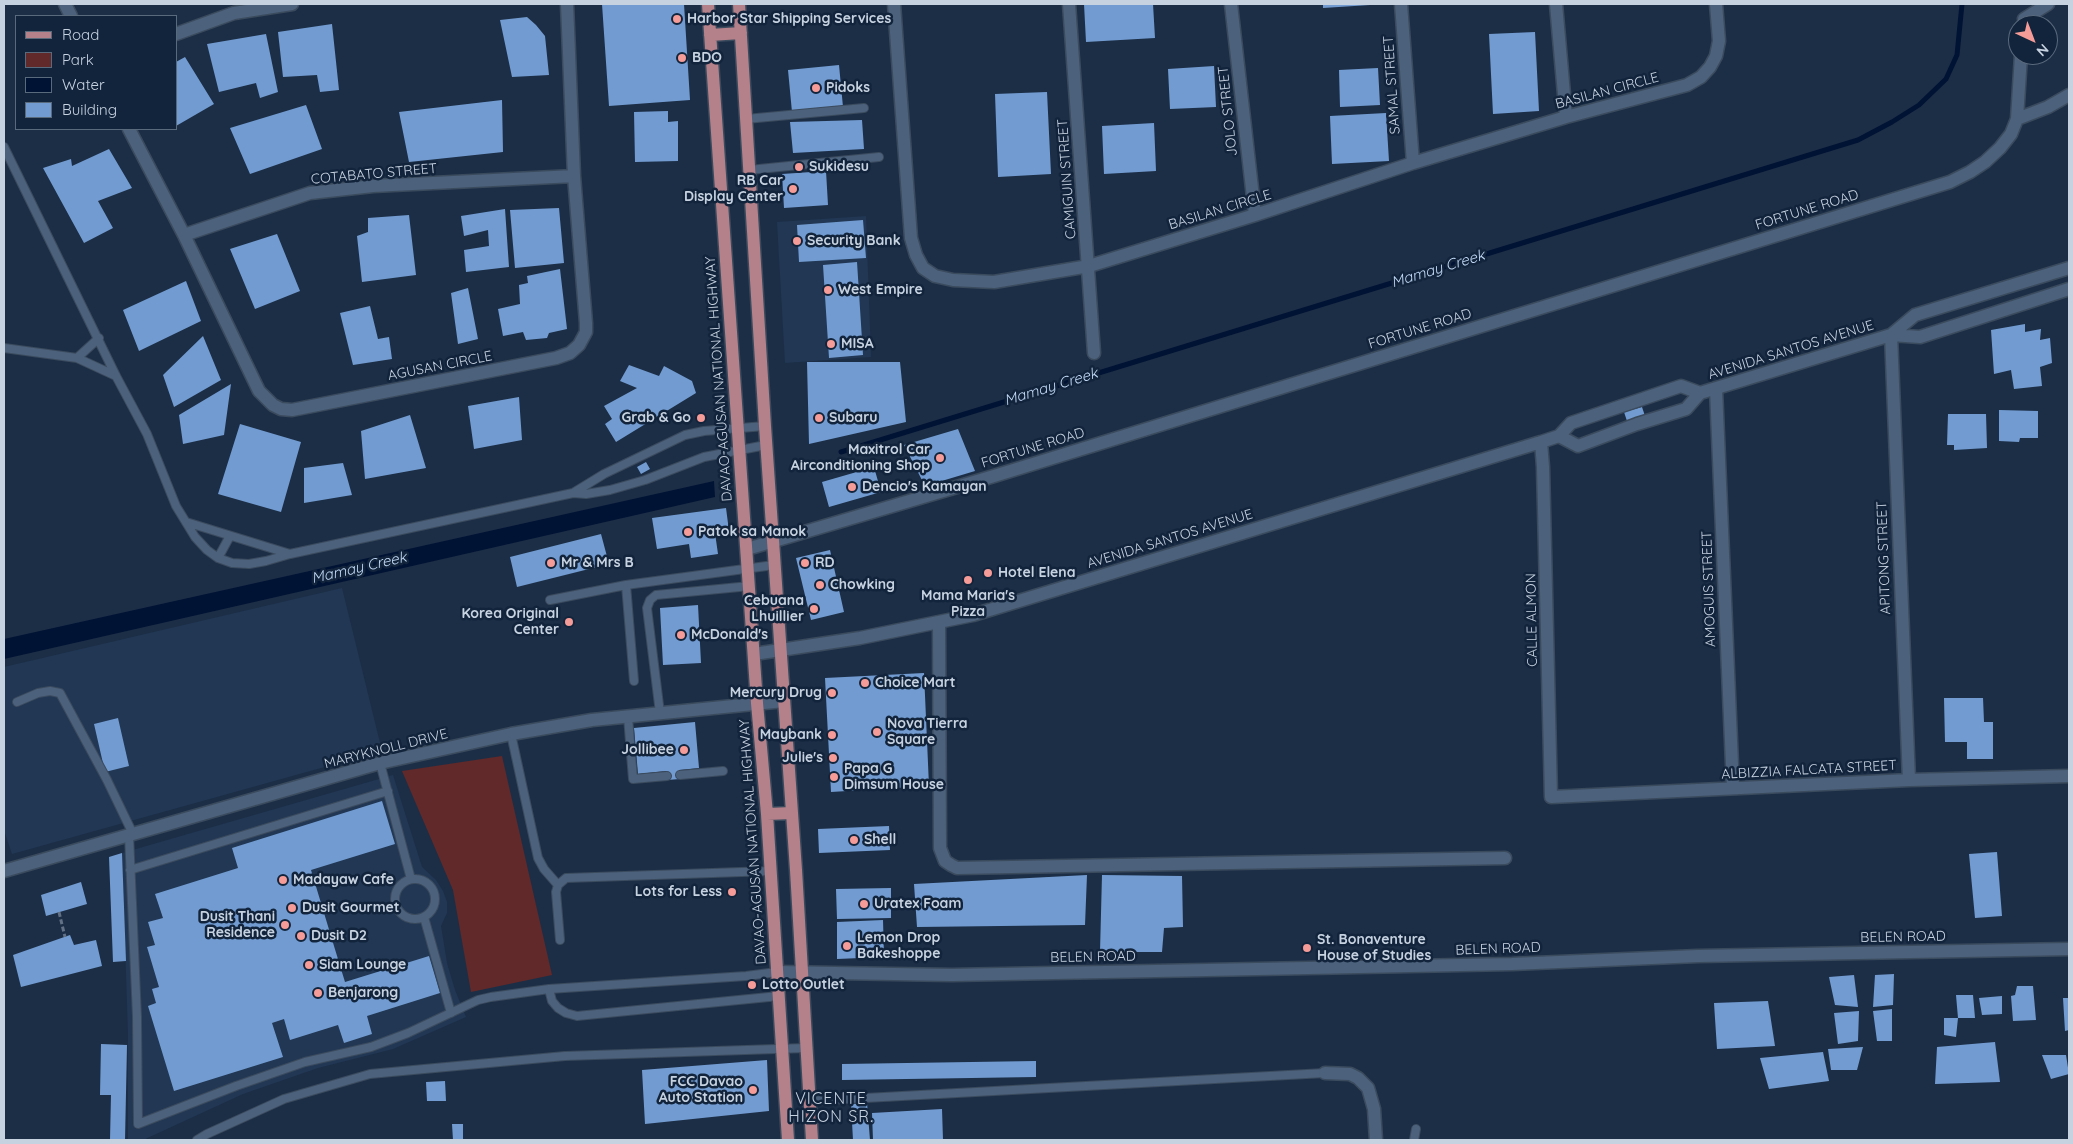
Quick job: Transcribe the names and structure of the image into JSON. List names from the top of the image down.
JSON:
{
  "streets": {
    "main road": ["DAVAO-AGUSAN NATIONAL HIGHWAY"],
    "street": [
      "SAMAL STREET",
      "BASILAN CIRCLE",
      "JOLO STREET",
      "COTABATO STREET",
      "CAMIGUIN STREET",
      "FORTUNE ROAD",
      "AVENIDA SANTOS AVENUE",
      "AGUSAN CIRCLE",
      "APITONG STREET",
      "AMOGUIS STREET",
      "CALLE ALMON",
      "MARYKNOLL DRIVE",
      "ALBIZZIA FALCATA STREET",
      "BELEN ROAD"
    ]
  },
  "crossings": [
    ["SAMAL STREET", "BASILAN CIRCLE"],
    ["BASILAN CIRCLE", "JOLO STREET"],
    ["BASILAN CIRCLE", "CAMIGUIN STREET"],
    ["COTABATO STREET", "AGUSAN CIRCLE"],
    ["FORTUNE ROAD", "DAVAO-AGUSAN NATIONAL HIGHWAY"],
    ["AVENIDA SANTOS AVENUE", "DAVAO-AGUSAN NATIONAL HIGHWAY"],
    ["AVENIDA SANTOS AVENUE", "APITONG STREET"],
    ["AVENIDA SANTOS AVENUE", "AMOGUIS STREET"],
    ["AVENIDA SANTOS AVENUE", "CALLE ALMON"],
    ["DAVAO-AGUSAN NATIONAL HIGHWAY", "MARYKNOLL DRIVE"],
    ["DAVAO-AGUSAN NATIONAL HIGHWAY", "BELEN ROAD"],
    ["APITONG STREET", "ALBIZZIA FALCATA STREET"],
    ["AMOGUIS STREET", "ALBIZZIA FALCATA STREET"],
    ["CALLE ALMON", "ALBIZZIA FALCATA STREET"]
  ],
  "districts": ["VICENTE HIZON SR."],
  "water": ["Mamay Creek"],
  "places": [
    "Harbor Star Shipping Services",
    "BDO",
    "Pidoks",
    "Sukidesu",
    "RB Car Display Center",
    "Security Bank",
    "West Empire",
    "MISA",
    "Grab & Go",
    "Subaru",
    "Maxitrol Car Airconditioning Shop",
    "Dencio's Kamayan",
    "Patok sa Manok",
    "Mr & Mrs B",
    "RD",
    "Hotel Elena",
    "Mama Maria's Pizza",
    "Chowking",
    "Cebuana Lhuillier",
    "Korea Original Center",
    "McDonald's",
    "Choice Mart",
    "Mercury Drug",
    "Nova Tierra Square",
    "Maybank",
    "Jollibee",
    "Julie's",
    "Papa G Dimsum House",
    "Shell",
    "Madayaw Cafe",
    "Lots for Less",
    "Uratex Foam",
    "Dusit Gourmet",
    "Dusit Thani Residence",
    "Dusit D2",
    "Lemon Drop Bakeshoppe",
    "St. Bonaventure House of Studies",
    "Siam Lounge",
    "Lotto Outlet",
    "Benjarong",
    "FCC Davao Auto Station"
  ],
  "legend": [
    "Road",
    "Park",
    "Water",
    "Building"
  ],
  "north": "bottom right"
}
